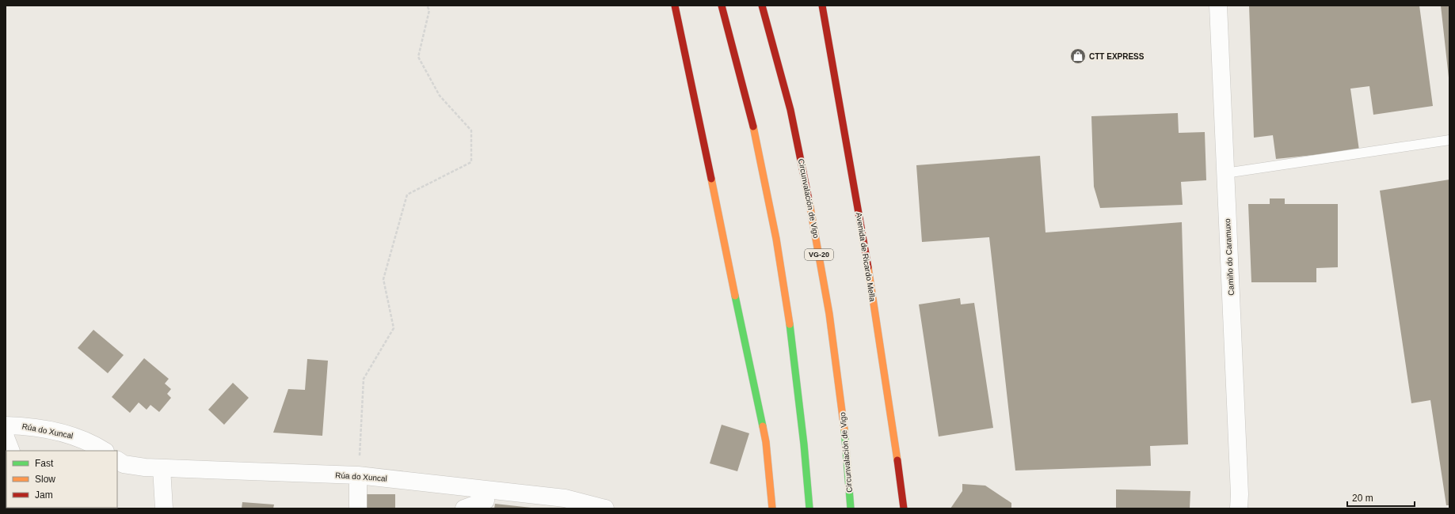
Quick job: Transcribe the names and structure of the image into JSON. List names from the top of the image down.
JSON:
{
  "streets": {
    "main road": ["Circunvalación de Vigo", "VG-20", "Avenida de Ricardo Mella"],
    "street": ["Camiño do Caramuxo", "Rúa do Xuncal"]
  },
  "places": {
    "shop": ["CTT EXPRESS"]
  },
  "legend": ["Fast", "Slow", "Jam"],
  "scale_bar": "20 m"
}
